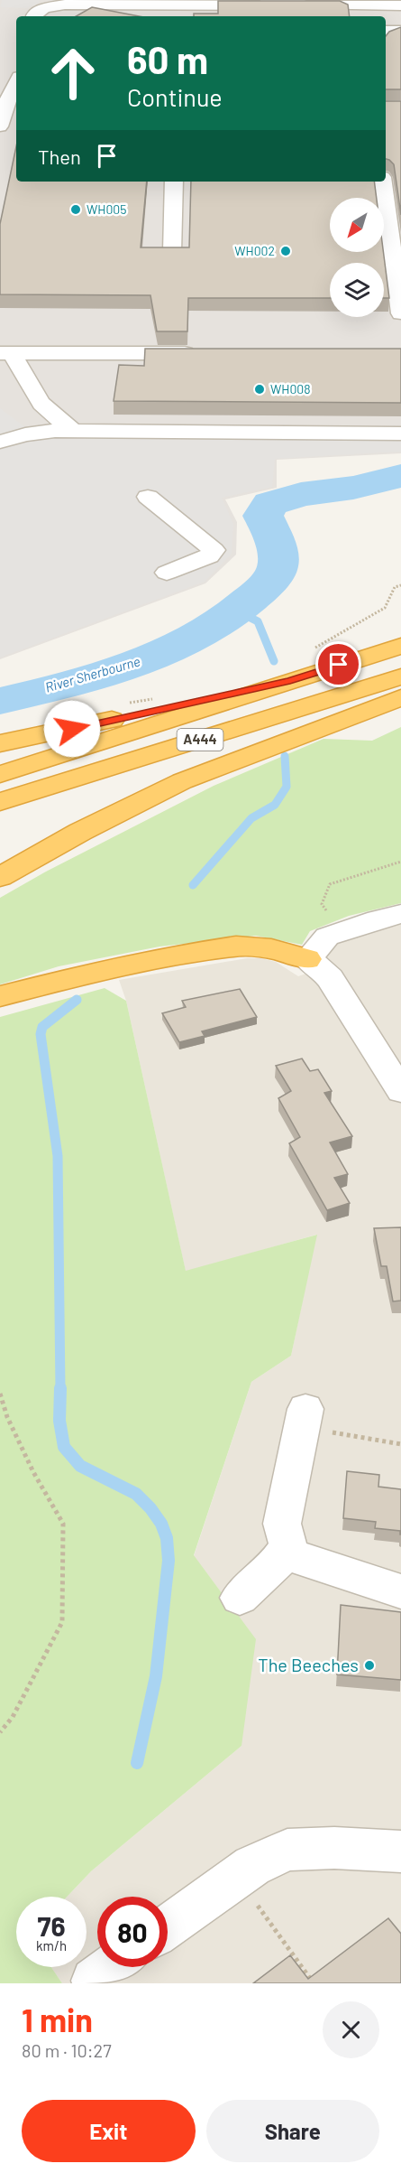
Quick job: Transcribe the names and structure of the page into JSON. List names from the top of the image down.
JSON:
{
  "streets": {
    "highway": ["A444"]
  },
  "water": ["River Sherbourne"],
  "places": [
    "WH005",
    "WH002",
    "WH008",
    "The Beeches"
  ],
  "north": "bottom left",
  "page": {
    "turn": ["60 m", "Continue"],
    "then": "Then",
    "speed": "76 km/h",
    "limit": "80",
    "heading": ["1 min", "80 m · 10:27"],
    "buttons": ["Exit", "Share"]
  }
}
